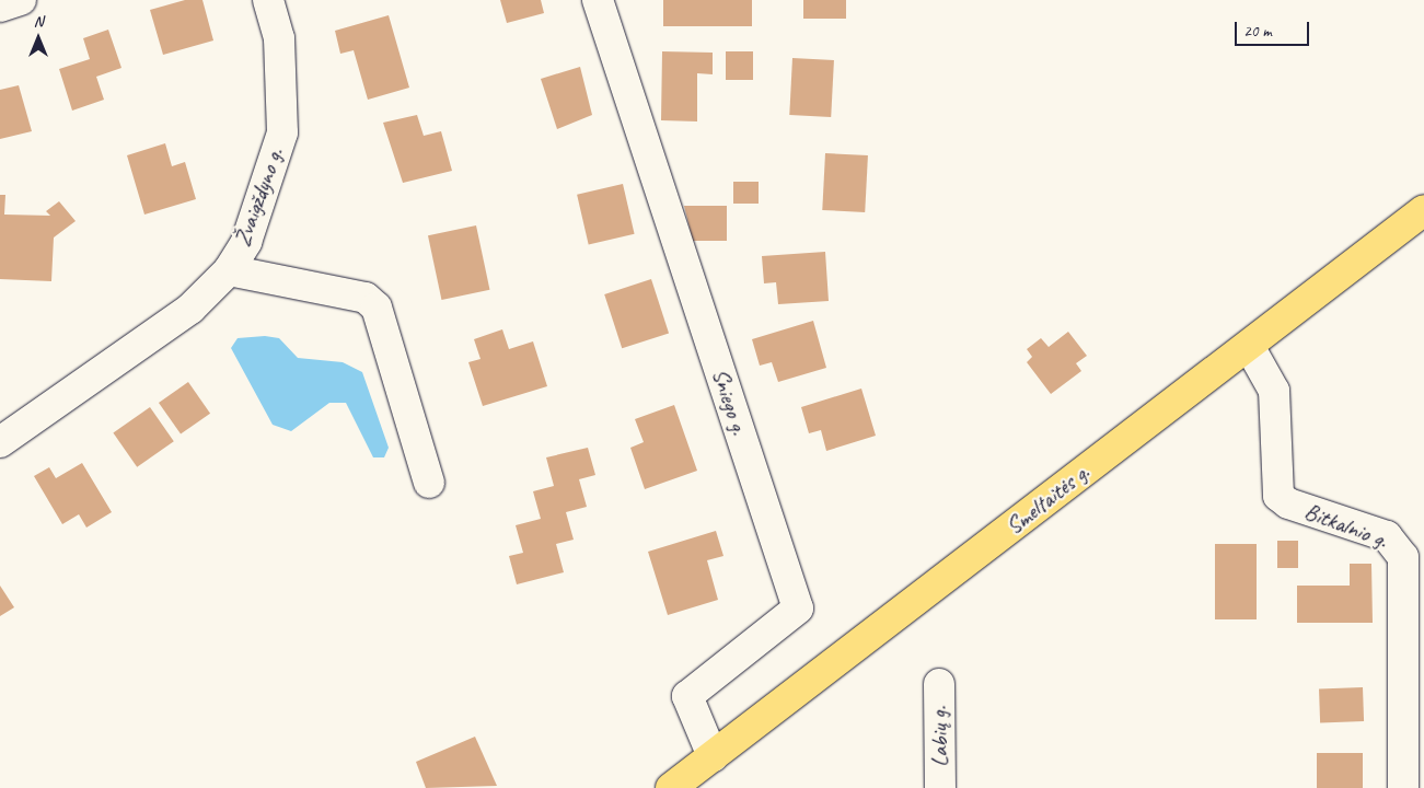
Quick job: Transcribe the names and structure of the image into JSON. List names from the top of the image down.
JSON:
{
  "streets": {
    "main road": ["Smeltaitės g."],
    "street": [
      "Žvaigždyno g.",
      "Sniego g.",
      "Bitkalnio g.",
      "Labių g."
    ]
  },
  "crossings": [
    ["Sniego g.", "Smeltaitės g."],
    ["Smeltaitės g.", "Bitkalnio g."]
  ],
  "scale_bar": "20 m",
  "north": "top"
}
